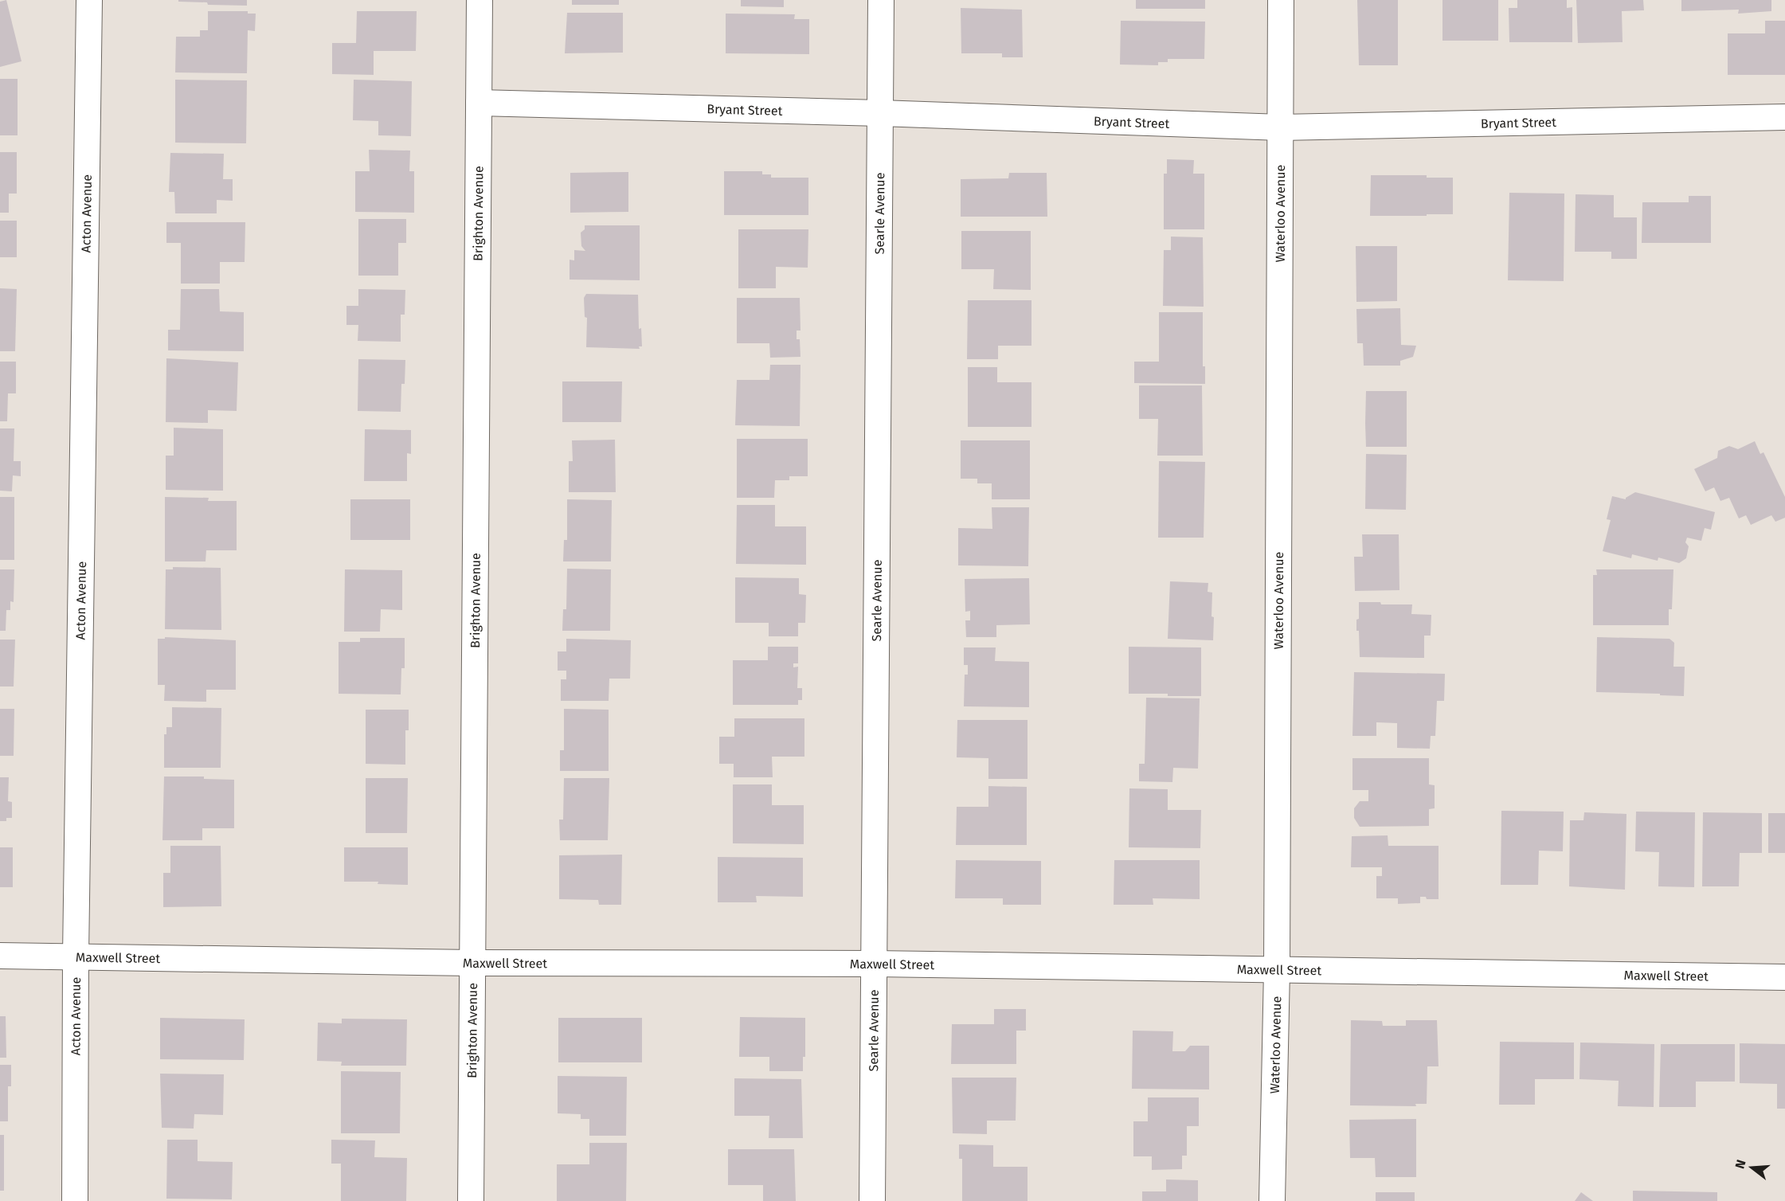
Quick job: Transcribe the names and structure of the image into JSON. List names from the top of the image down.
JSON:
{
  "streets": {
    "street": [
      "Bryant Street",
      "Acton Avenue",
      "Brighton Avenue",
      "Searle Avenue",
      "Waterloo Avenue",
      "Maxwell Street"
    ]
  },
  "crossings": [
    ["Bryant Street", "Brighton Avenue"],
    ["Bryant Street", "Searle Avenue"],
    ["Bryant Street", "Waterloo Avenue"],
    ["Acton Avenue", "Maxwell Street"],
    ["Brighton Avenue", "Maxwell Street"],
    ["Searle Avenue", "Maxwell Street"],
    ["Waterloo Avenue", "Maxwell Street"]
  ],
  "north": "left"
}
